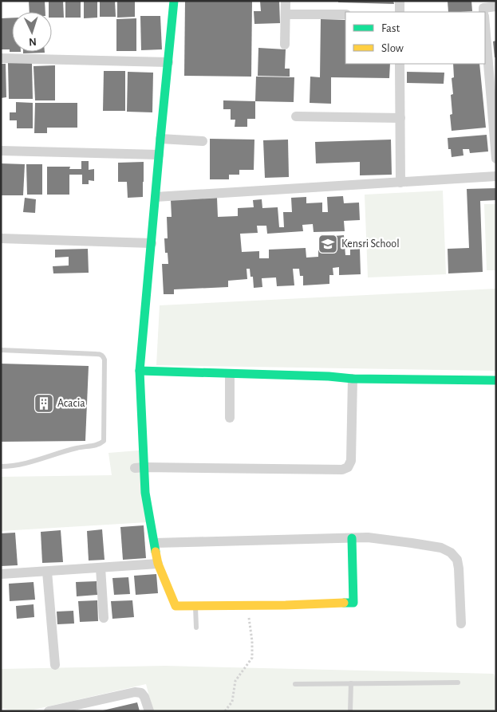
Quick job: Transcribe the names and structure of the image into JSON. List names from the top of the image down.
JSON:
{
  "places": {
    "school or university": ["Kensri School"],
    "building": ["Acacia"]
  },
  "legend": ["Fast", "Slow"],
  "north": "bottom"
}
